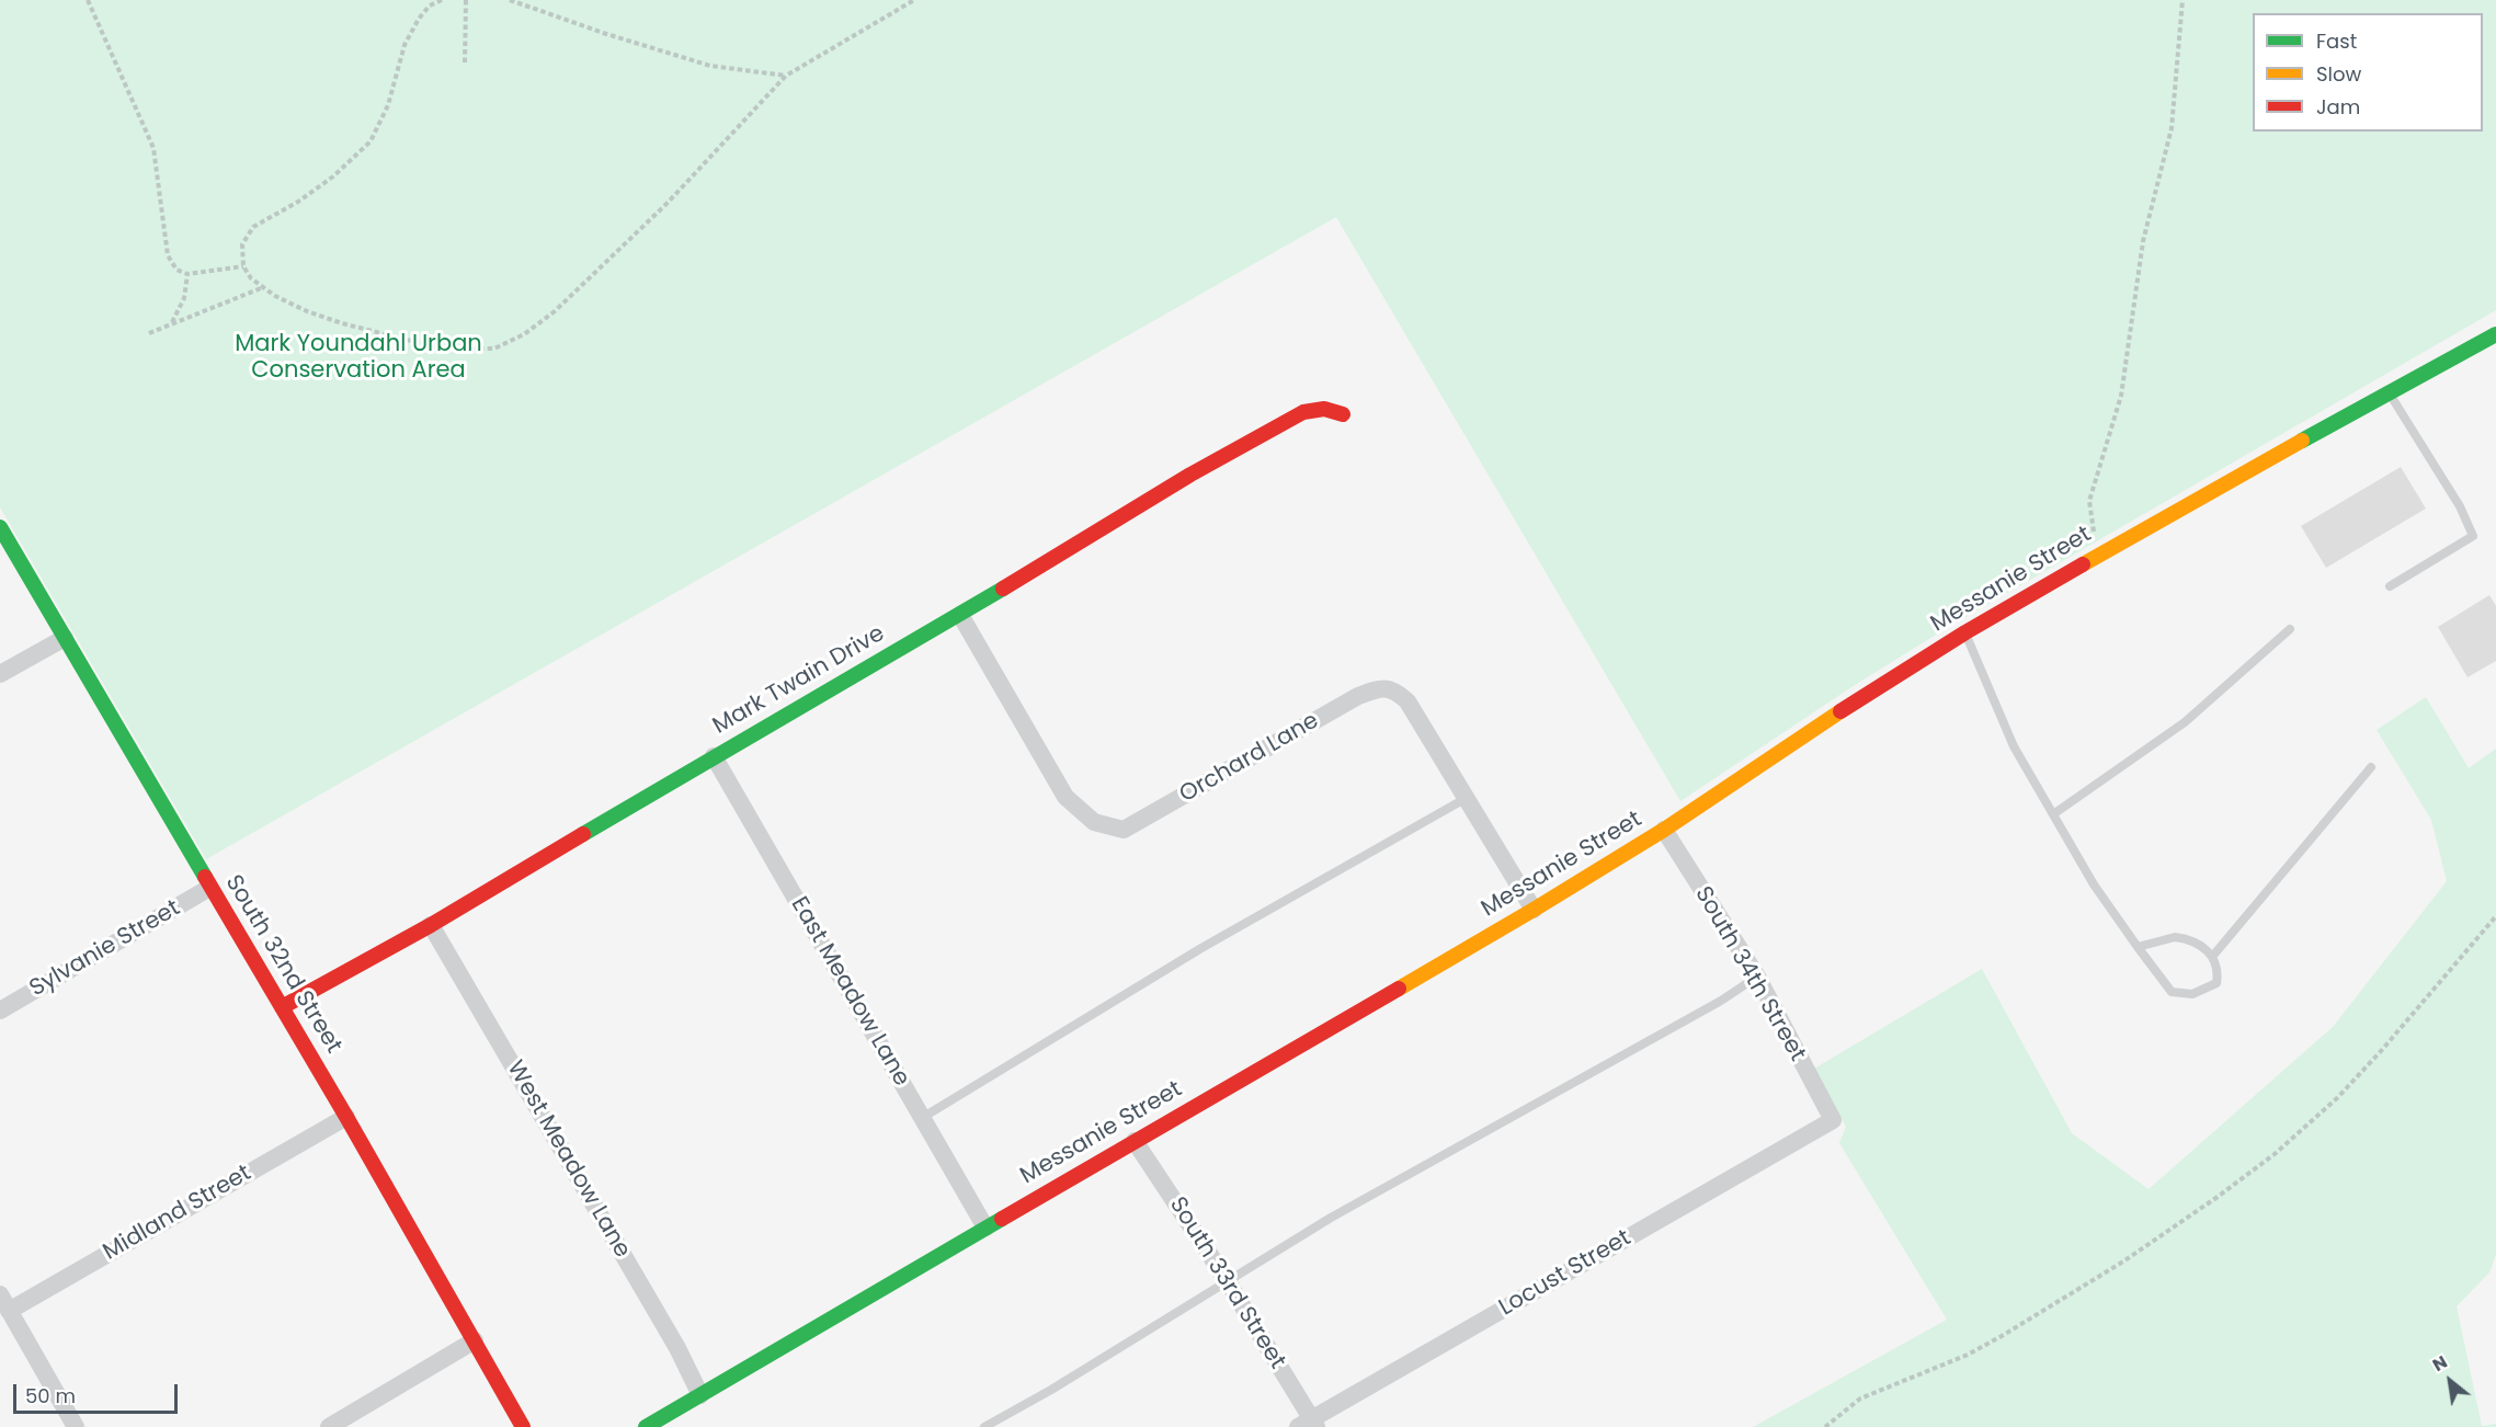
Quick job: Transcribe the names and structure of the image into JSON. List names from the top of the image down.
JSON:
{
  "streets": {
    "street": [
      "Messanie Street",
      "Mark Twain Drive",
      "Orchard Lane",
      "Sylvanie Street",
      "South 32nd Street",
      "South 34th Street",
      "East Meadow Lane",
      "West Meadow Lane",
      "Midland Street",
      "Locust Street",
      "South 33rd Street"
    ]
  },
  "crossings": [
    ["Messanie Street", "Orchard Lane"],
    ["Messanie Street", "South 34th Street"],
    ["Messanie Street", "East Meadow Lane"],
    ["Messanie Street", "West Meadow Lane"],
    ["Messanie Street", "South 33rd Street"],
    ["Mark Twain Drive", "Orchard Lane"],
    ["Mark Twain Drive", "South 32nd Street"],
    ["Mark Twain Drive", "East Meadow Lane"],
    ["Mark Twain Drive", "West Meadow Lane"],
    ["Sylvanie Street", "South 32nd Street"],
    ["South 32nd Street", "Midland Street"],
    ["South 34th Street", "Locust Street"],
    ["Locust Street", "South 33rd Street"]
  ],
  "parks": ["Mark Youndahl Urban Conservation Area"],
  "legend": ["Fast", "Slow", "Jam"],
  "scale_bar": "50 m",
  "north": "top left"
}
